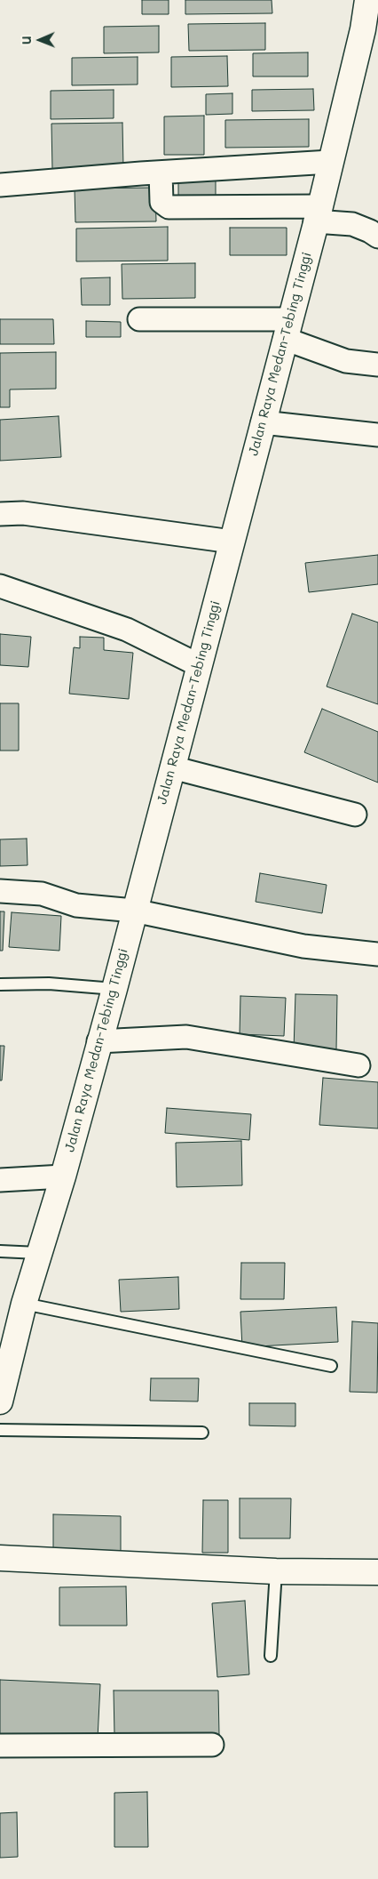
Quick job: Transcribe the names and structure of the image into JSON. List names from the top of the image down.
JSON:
{
  "streets": {
    "main road": ["Jalan Raya Medan-Tebing Tinggi"]
  },
  "north": "left"
}
